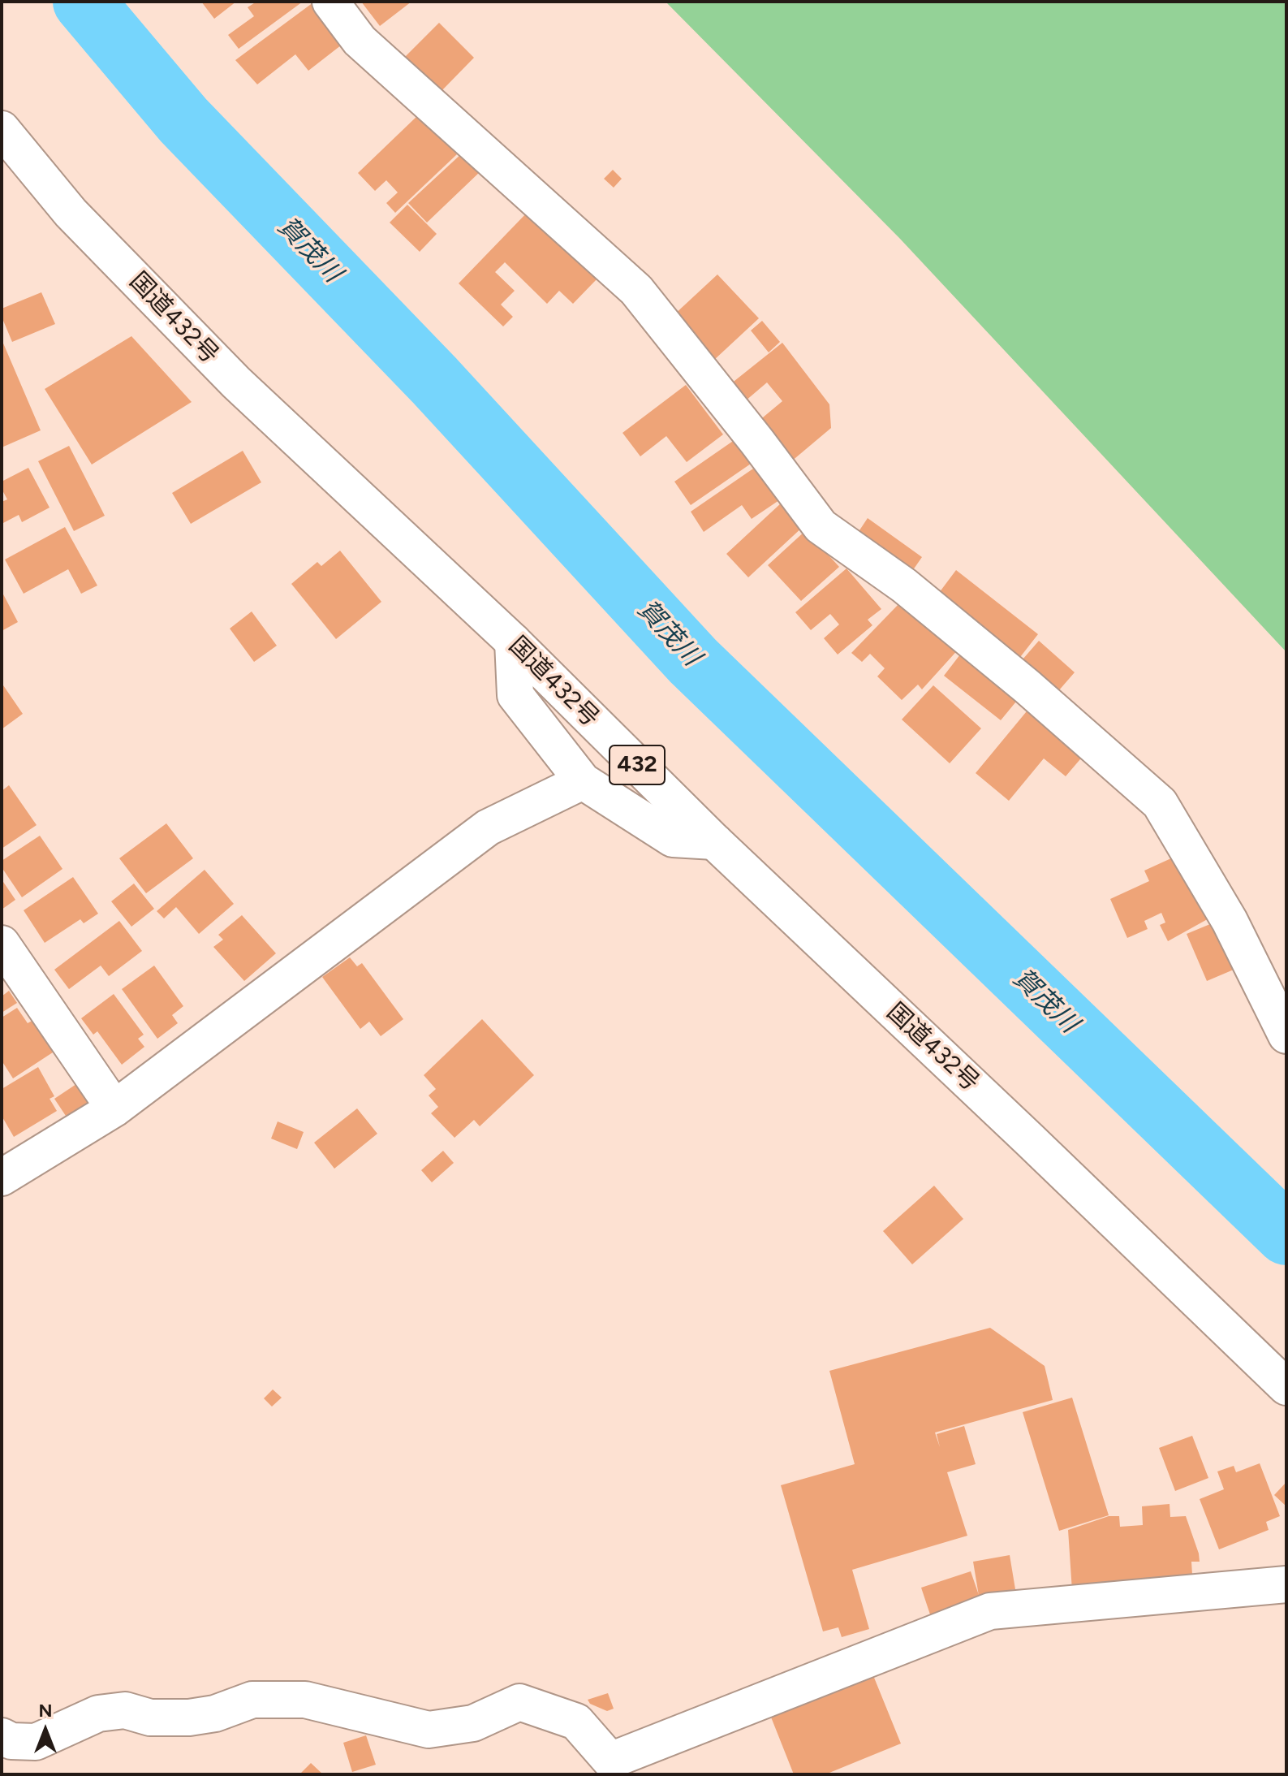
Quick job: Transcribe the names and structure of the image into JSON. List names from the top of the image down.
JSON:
{
  "streets": {
    "main road": ["国道432号", "432"]
  },
  "water": ["賀茂川"],
  "north": "top"
}
